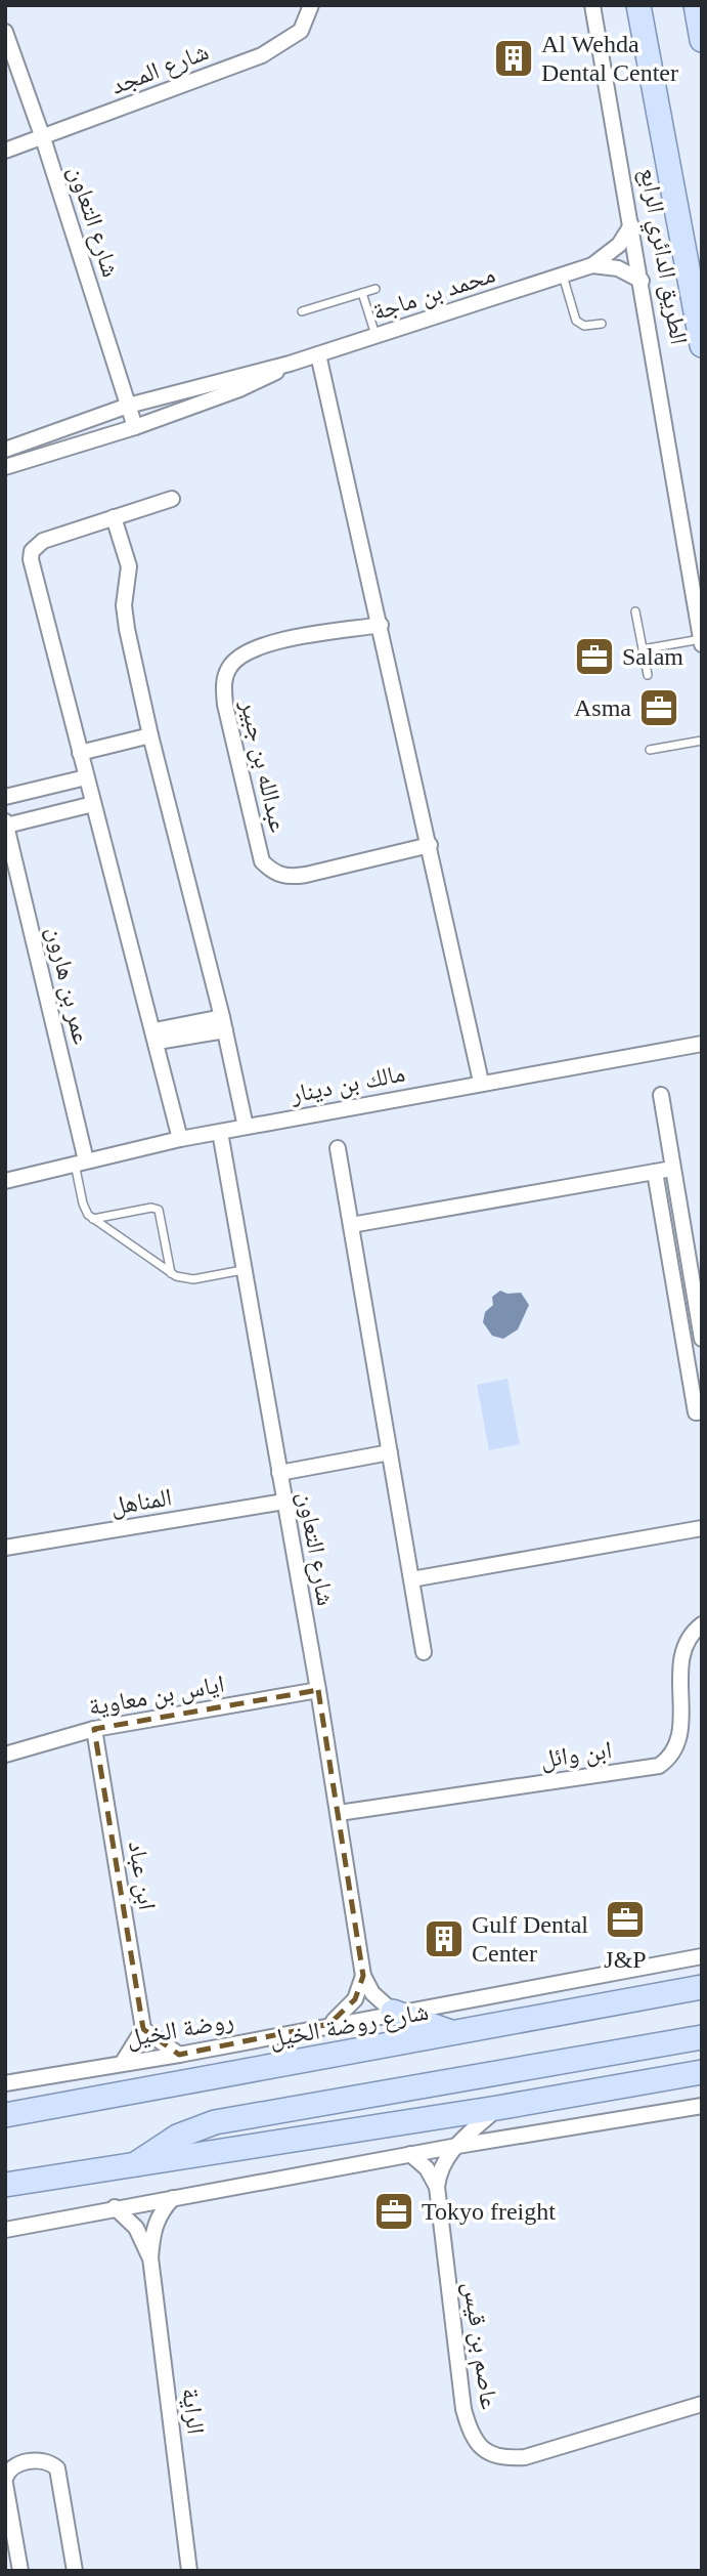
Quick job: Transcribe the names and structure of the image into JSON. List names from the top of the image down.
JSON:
{
  "streets": {
    "main road": ["الطريق الدائري الرابع", "شارع روضة الخيل"],
    "street": [
      "شارع المجد",
      "شارع التعاون",
      "محمد بن ماجة",
      "عبدالله بن جبير",
      "عمر بن هارون",
      "مالك بن دينار",
      "المناهل",
      "اياس بن معاوية",
      "ابن وائل",
      "ابن عباد",
      "روضة الخيل",
      "عاصم بن قيس",
      "الراية"
    ]
  },
  "crossings": [
    ["شارع المجد", "شارع التعاون"],
    ["شارع التعاون", "محمد بن ماجة"],
    ["شارع التعاون", "مالك بن دينار"],
    ["شارع التعاون", "المناهل"],
    ["شارع التعاون", "اياس بن معاوية"],
    ["شارع التعاون", "ابن وائل"],
    ["شارع التعاون", "روضة الخيل"],
    ["الطريق الدائري الرابع", "محمد بن ماجة"],
    ["عمر بن هارون", "مالك بن دينار"],
    ["اياس بن معاوية", "ابن عباد"]
  ],
  "places": {
    "building": ["Al Wehda Dental Center", "Gulf Dental Center"],
    "office": [
      "Salam",
      "Asma",
      "J&P",
      "Tokyo freight"
    ]
  }
}
